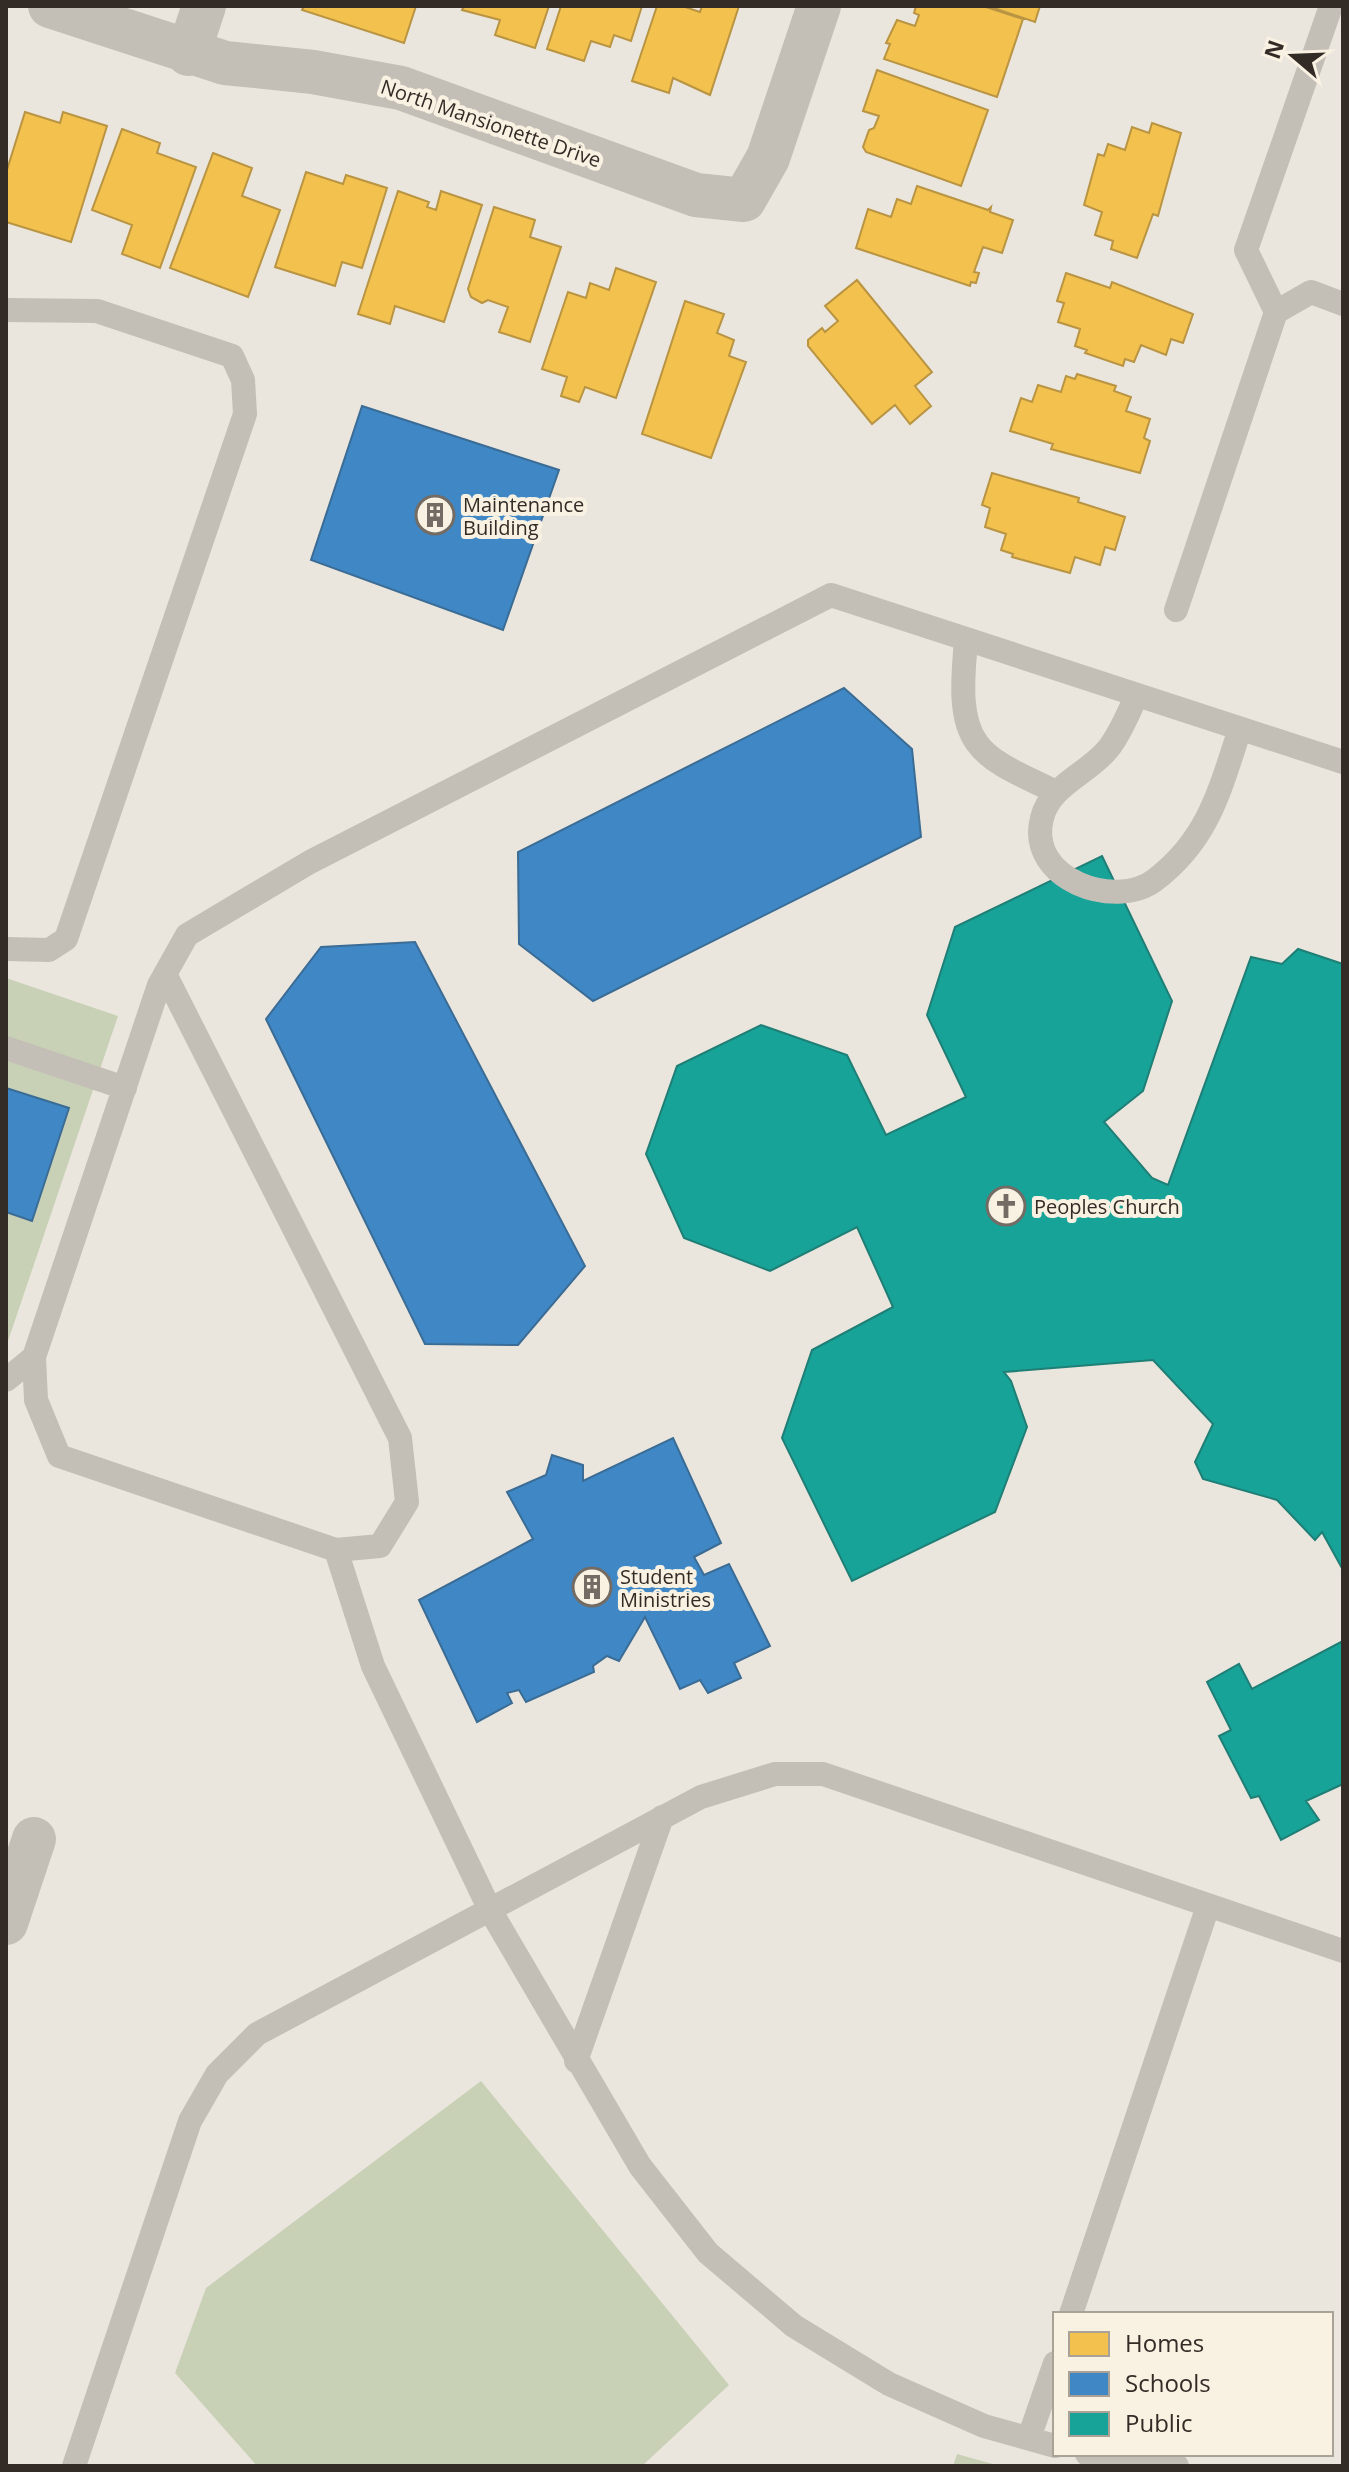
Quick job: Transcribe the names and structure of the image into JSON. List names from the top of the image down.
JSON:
{
  "streets": {
    "street": ["North Mansionette Drive"]
  },
  "places": {
    "building": ["Maintenance Building", "Student Ministries"],
    "church": ["Peoples Church"]
  },
  "legend": ["Homes", "Schools", "Public"],
  "north": "left"
}
